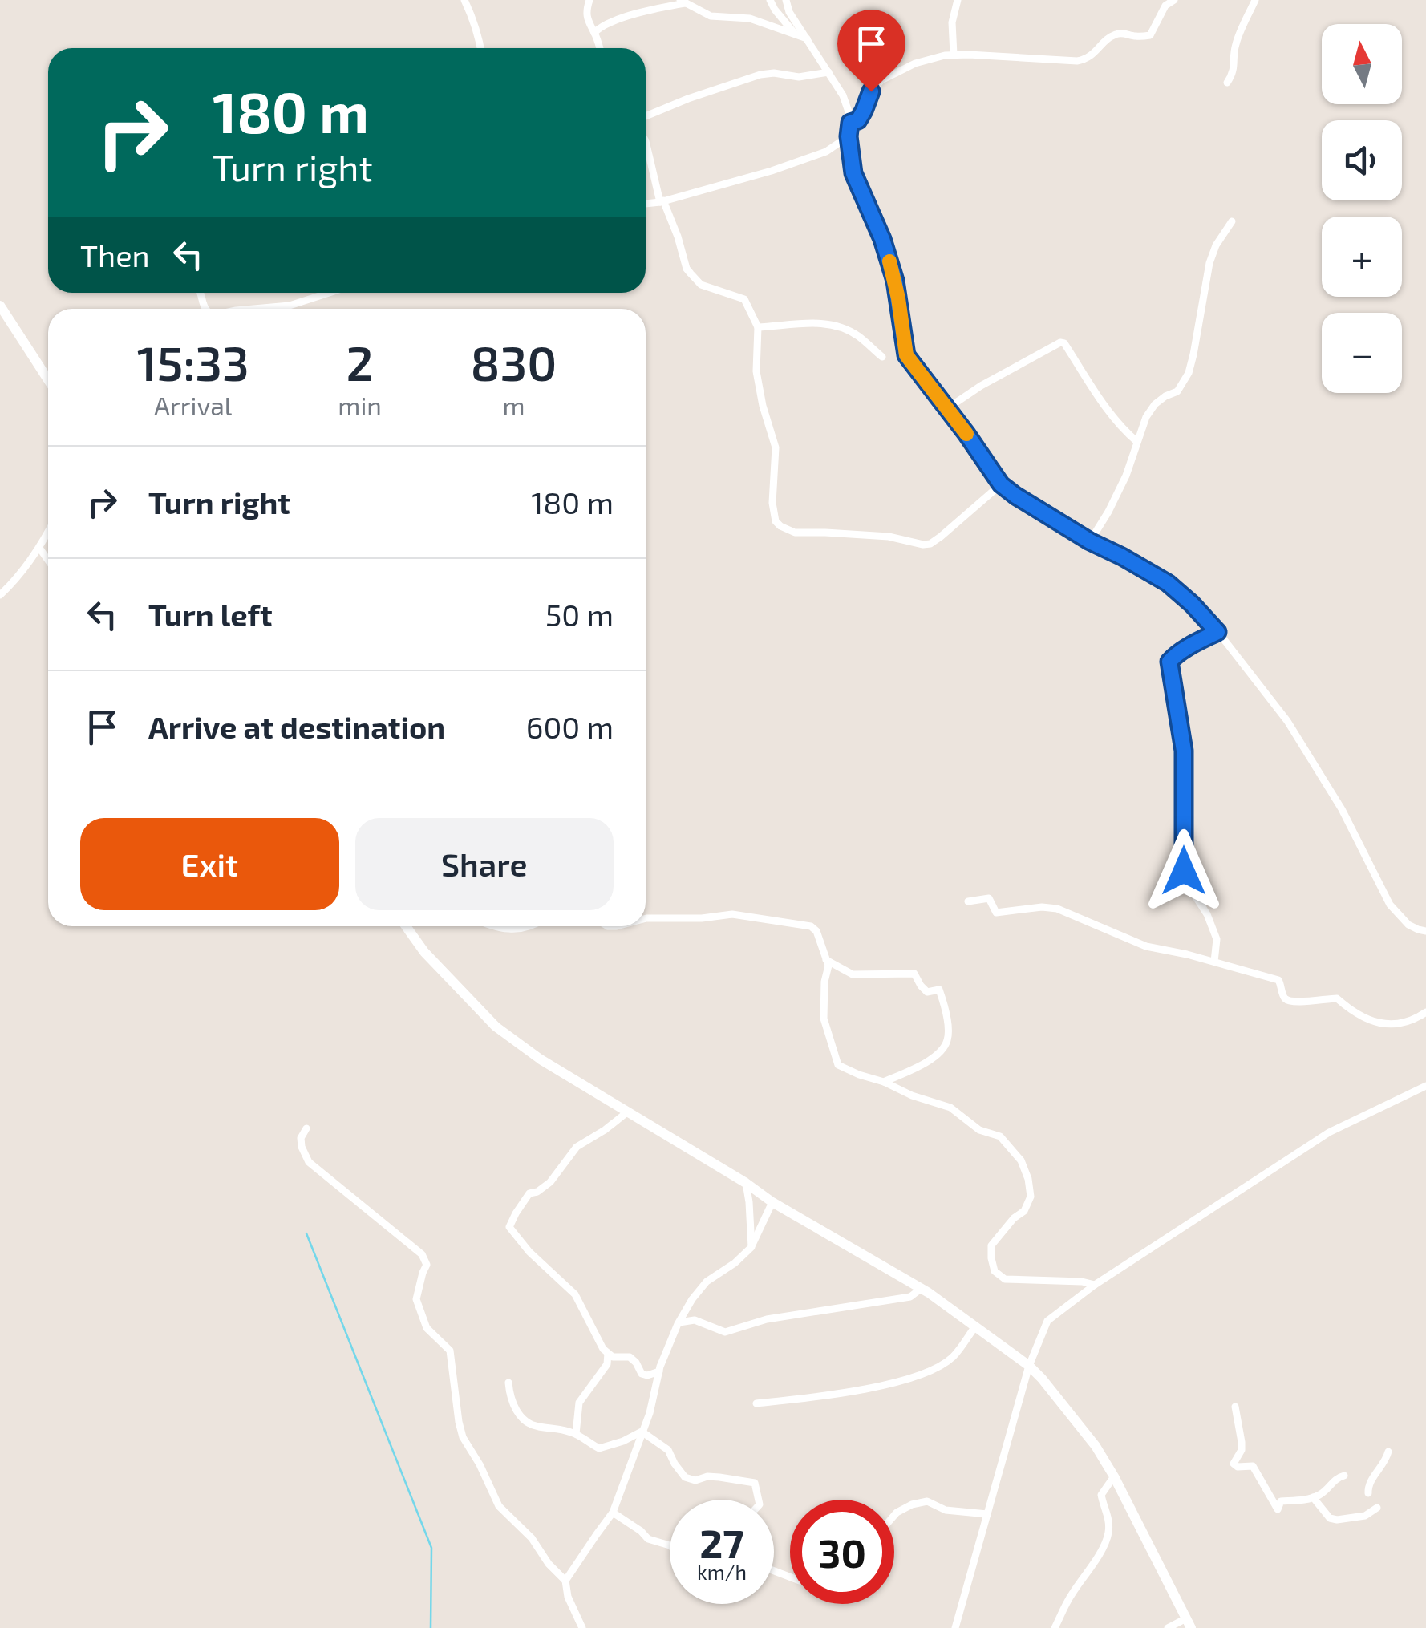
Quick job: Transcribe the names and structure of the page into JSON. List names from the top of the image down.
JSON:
{
  "north": "top",
  "page": {
    "map_buttons": ["+", "−"],
    "turn": ["180 m", "Turn right"],
    "then": "Then",
    "eta": [
      "15:33",
      "Arrival",
      "2",
      "min",
      "830",
      "m"
    ],
    "list": [
      {
        "name": "Turn right",
        "value": "180 m"
      },
      {
        "name": "Turn left",
        "value": "50 m"
      },
      {
        "name": "Arrive at destination",
        "value": "600 m"
      }
    ],
    "buttons": ["Exit", "Share"],
    "speed": "27 km/h",
    "limit": "30"
  }
}
